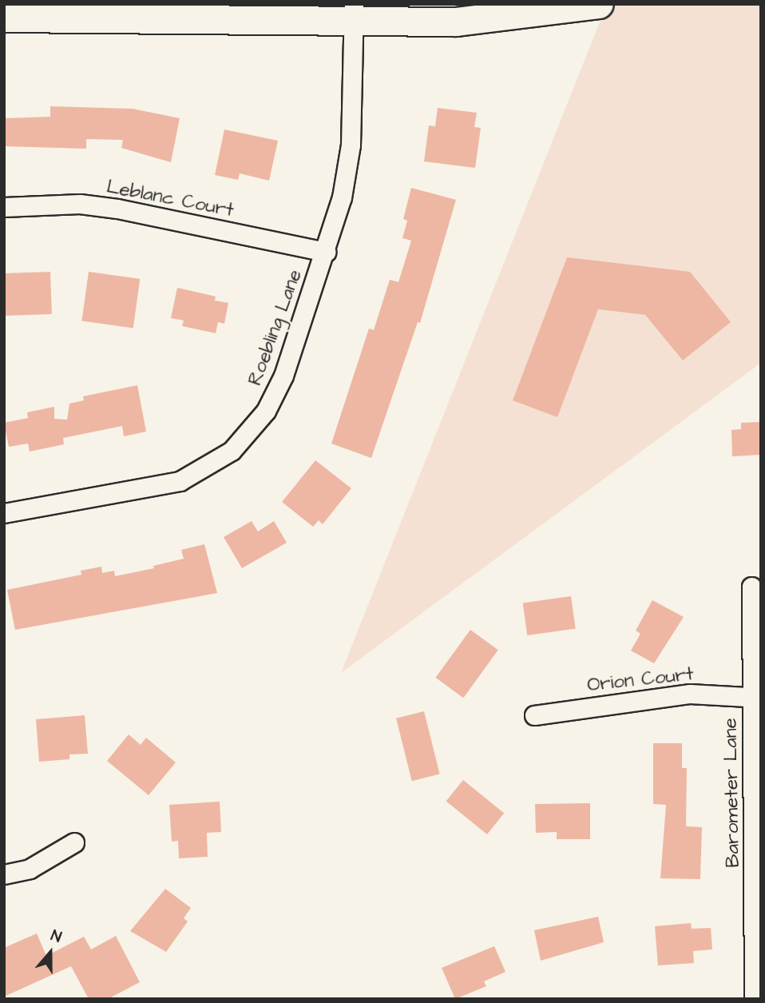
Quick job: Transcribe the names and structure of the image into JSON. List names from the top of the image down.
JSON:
{
  "streets": {
    "street": [
      "Leblanc Court",
      "Roebling Lane",
      "Orion Court",
      "Barometer Lane"
    ]
  },
  "crossings": [
    ["Leblanc Court", "Roebling Lane"],
    ["Orion Court", "Barometer Lane"]
  ],
  "north": "top"
}
